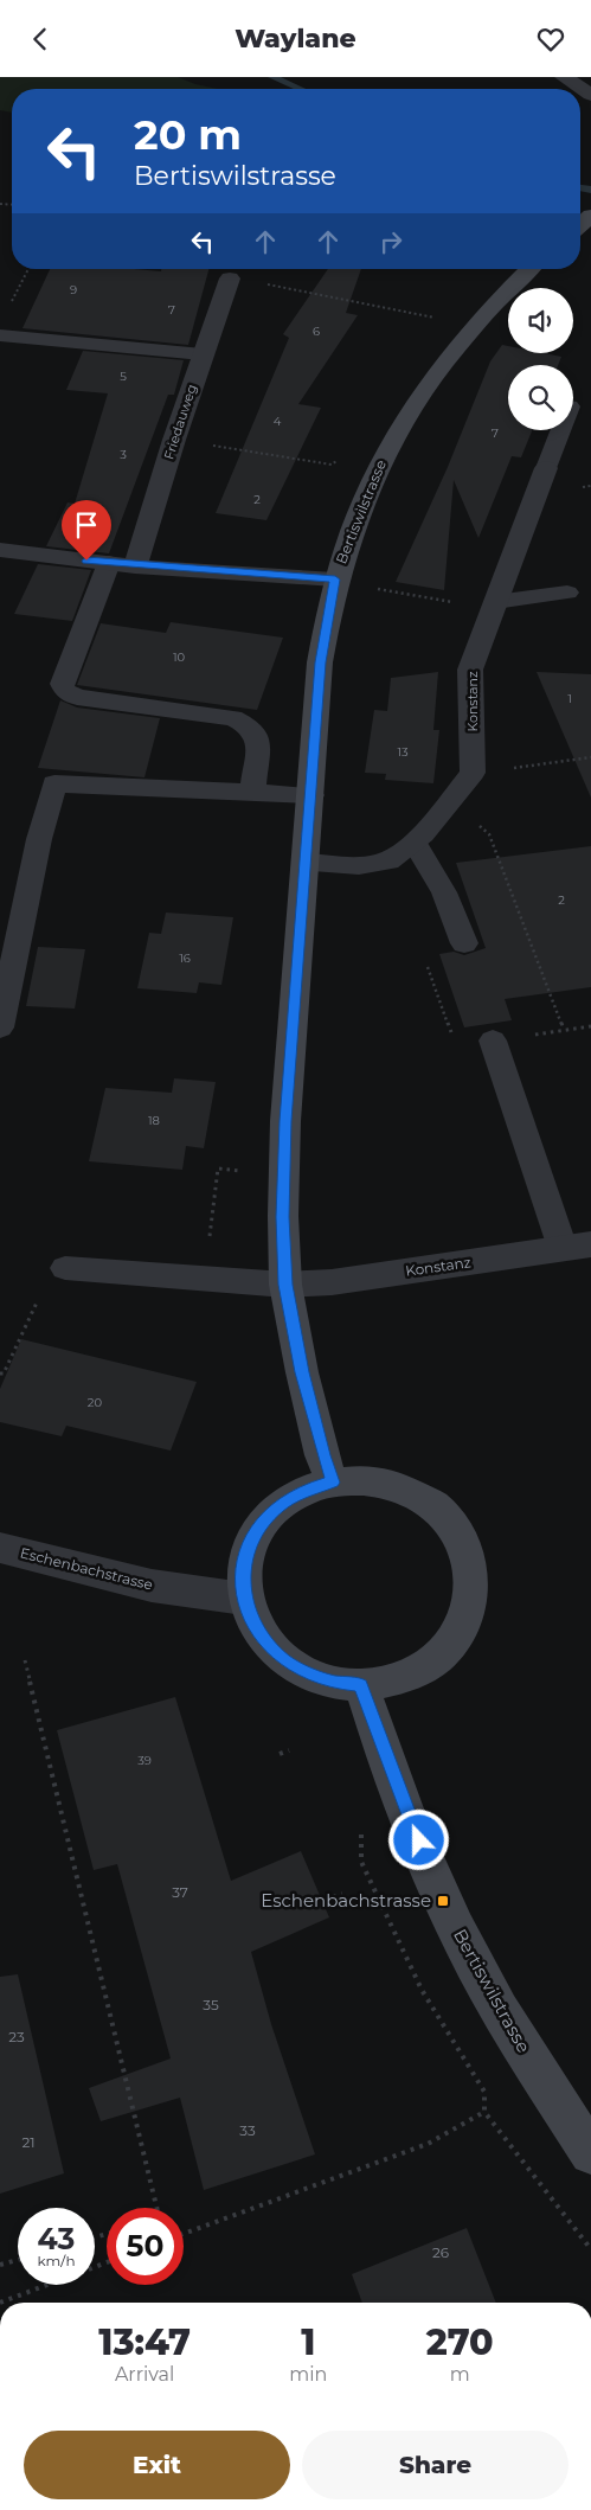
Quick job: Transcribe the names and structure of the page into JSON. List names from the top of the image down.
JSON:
{
  "streets": {
    "main road": ["Bertiswilstrasse"],
    "street": ["Friedauweg", "Konstanz", "Eschenbachstrasse"]
  },
  "crossings": [
    ["Bertiswilstrasse", "Konstanz"]
  ],
  "places": {
    "transit": ["Eschenbachstrasse"]
  },
  "house_numbers": [
    "9",
    "7",
    "6",
    "5",
    "4",
    "7",
    "3",
    "2",
    "10",
    "1",
    "13",
    "2",
    "16",
    "18",
    "20",
    "39",
    "37",
    "35",
    "23",
    "33",
    "21",
    "26"
  ],
  "page": {
    "header": "Waylane",
    "turn": ["20 m", "Bertiswilstrasse"],
    "speed": "43 km/h",
    "limit": "50",
    "eta": [
      "13:47",
      "Arrival",
      "1",
      "min",
      "270",
      "m"
    ],
    "buttons": ["Exit", "Share"]
  }
}
